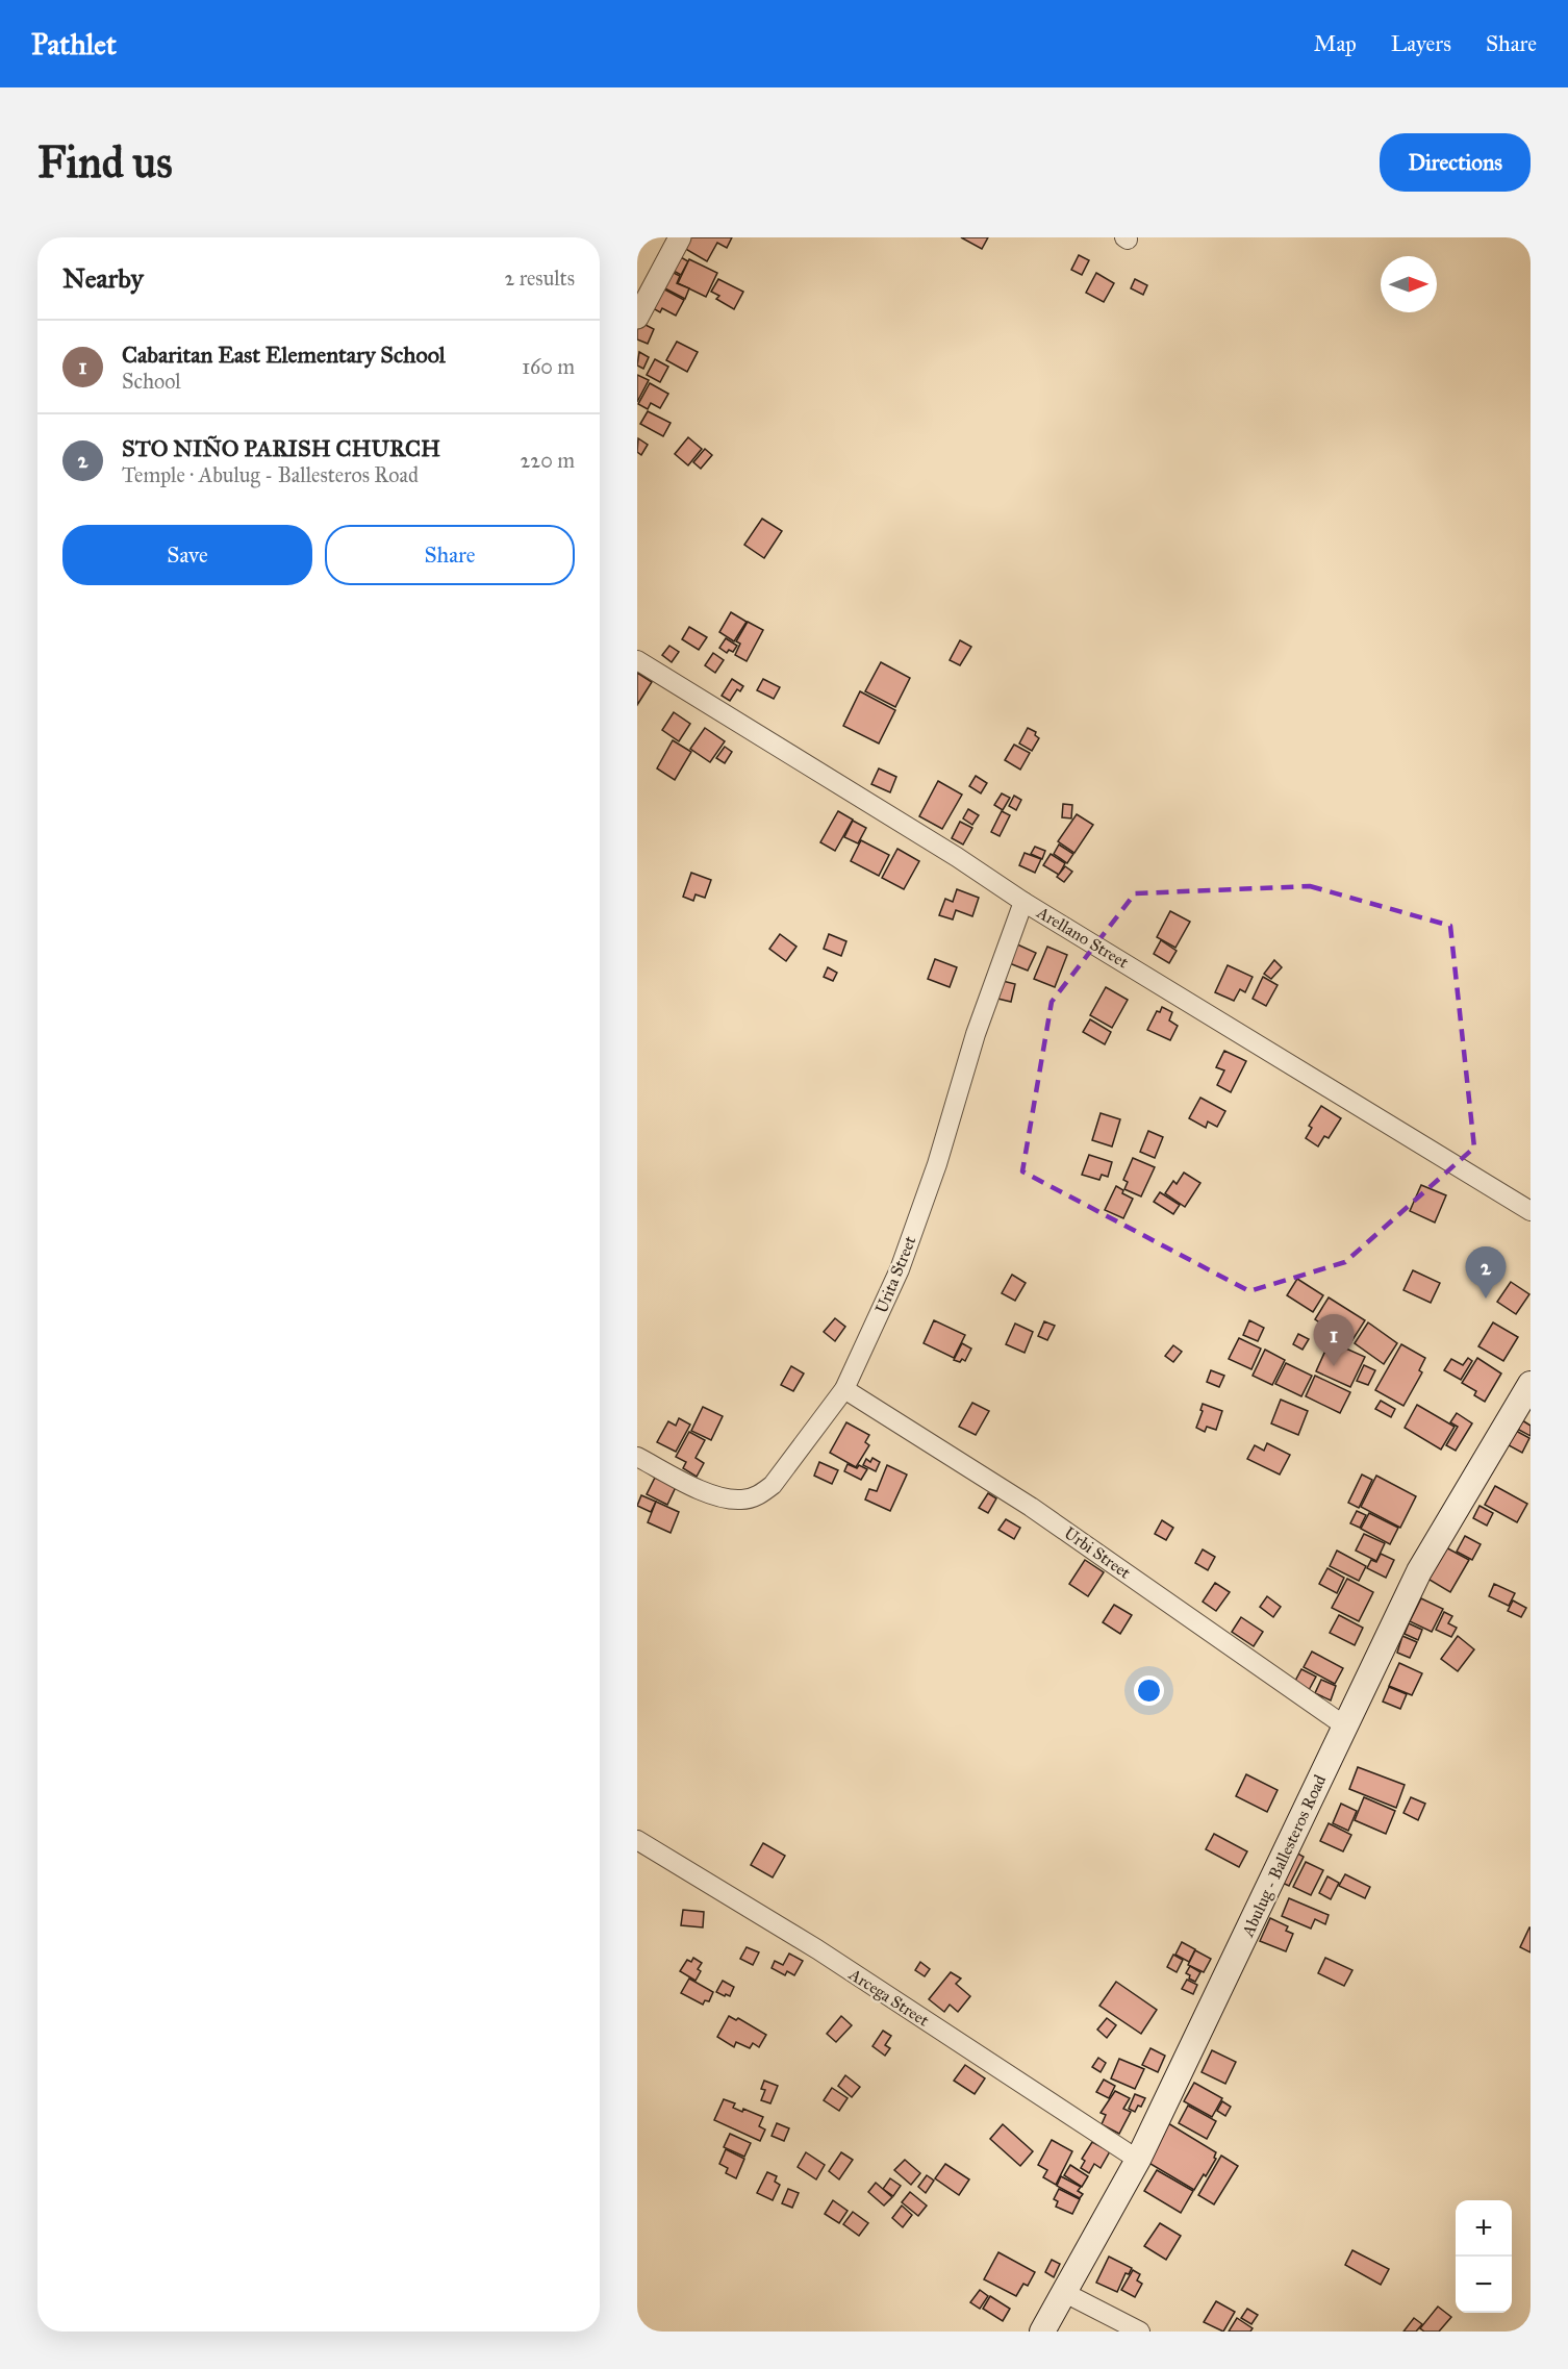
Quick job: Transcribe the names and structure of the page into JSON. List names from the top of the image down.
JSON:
{
  "streets": {
    "main road": ["Abulug - Ballesteros Road"],
    "street": [
      "Arellano Street",
      "Urita Street",
      "Urbi Street",
      "Arcega Street"
    ]
  },
  "crossings": [
    ["Arellano Street", "Urita Street"],
    ["Urita Street", "Urbi Street"],
    ["Urbi Street", "Abulug - Ballesteros Road"],
    ["Abulug - Ballesteros Road", "Arcega Street"]
  ],
  "north": "right",
  "page": {
    "header": "Pathlet",
    "nav": ["Map", "Layers", "Share"],
    "buttons": [
      "Directions",
      ["Save", "Share"]
    ],
    "title": "Find us",
    "heading": ["Nearby", "2 results"],
    "list": [
      {
        "mark": "1",
        "name": "Cabaritan East Elementary School",
        "note": "School",
        "value": "160 m"
      },
      {
        "mark": "2",
        "name": "STO NIÑO PARISH CHURCH",
        "note": "Temple · Abulug - Ballesteros Road",
        "value": "220 m"
      }
    ],
    "pins": ["2", "1"],
    "map_buttons": ["+", "−"]
  }
}
